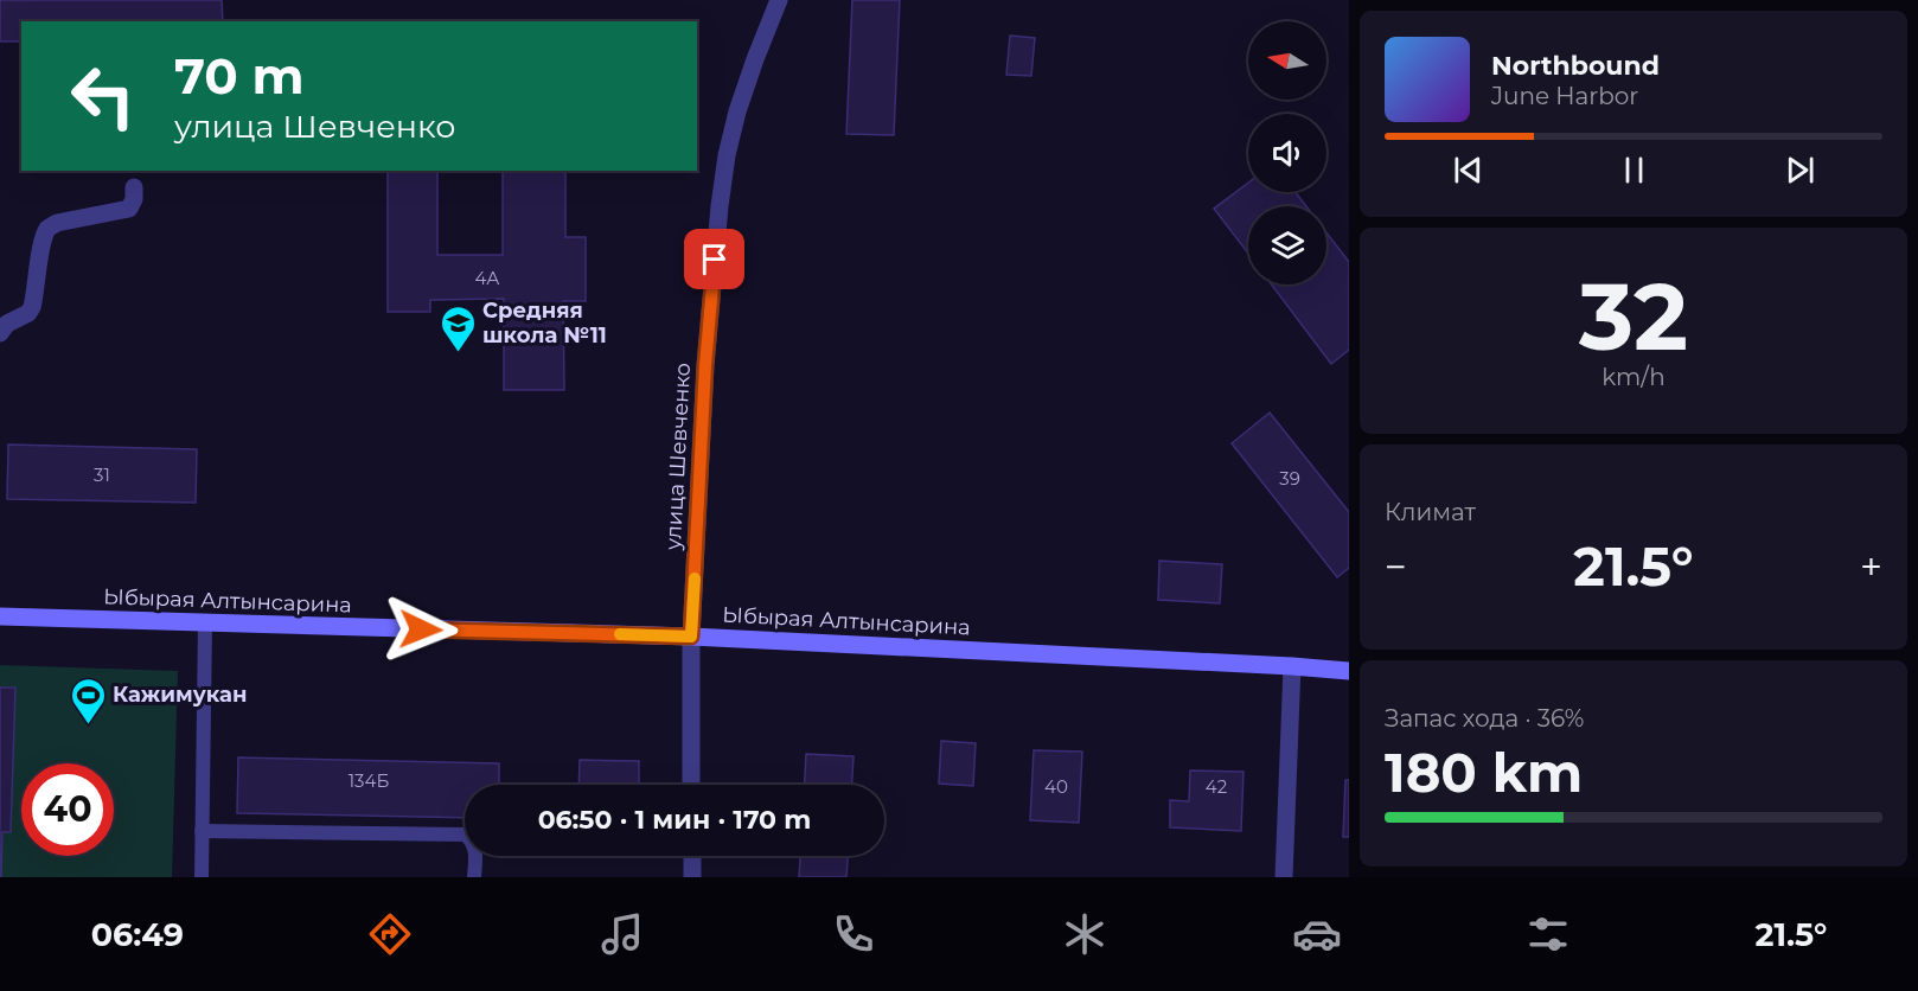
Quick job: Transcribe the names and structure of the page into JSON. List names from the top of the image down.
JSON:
{
  "streets": {
    "street": ["улица Шевченко", "Ыбырая Алтынсарина"]
  },
  "crossings": [
    ["улица Шевченко", "Ыбырая Алтынсарина"]
  ],
  "places": {
    "school or university": ["Средняя школа №11"],
    "sports": ["Кажимукан"]
  },
  "house_numbers": [
    "4А",
    "31",
    "39",
    "134Б",
    "40",
    "42"
  ],
  "north": "left",
  "page": {
    "turn": ["70 m", "улица Шевченко"],
    "song": ["Northbound", "June Harbor"],
    "tile": [
      ["32", "km/h"],
      "Климат",
      ["Запас хода · 36%", "180 km"]
    ],
    "heat": ["−", "21.5°", "+"],
    "limit": "40",
    "trip": "06:50 · 1 мин · 170 m",
    "tabs": ["06:49", "21.5°"]
  }
}
